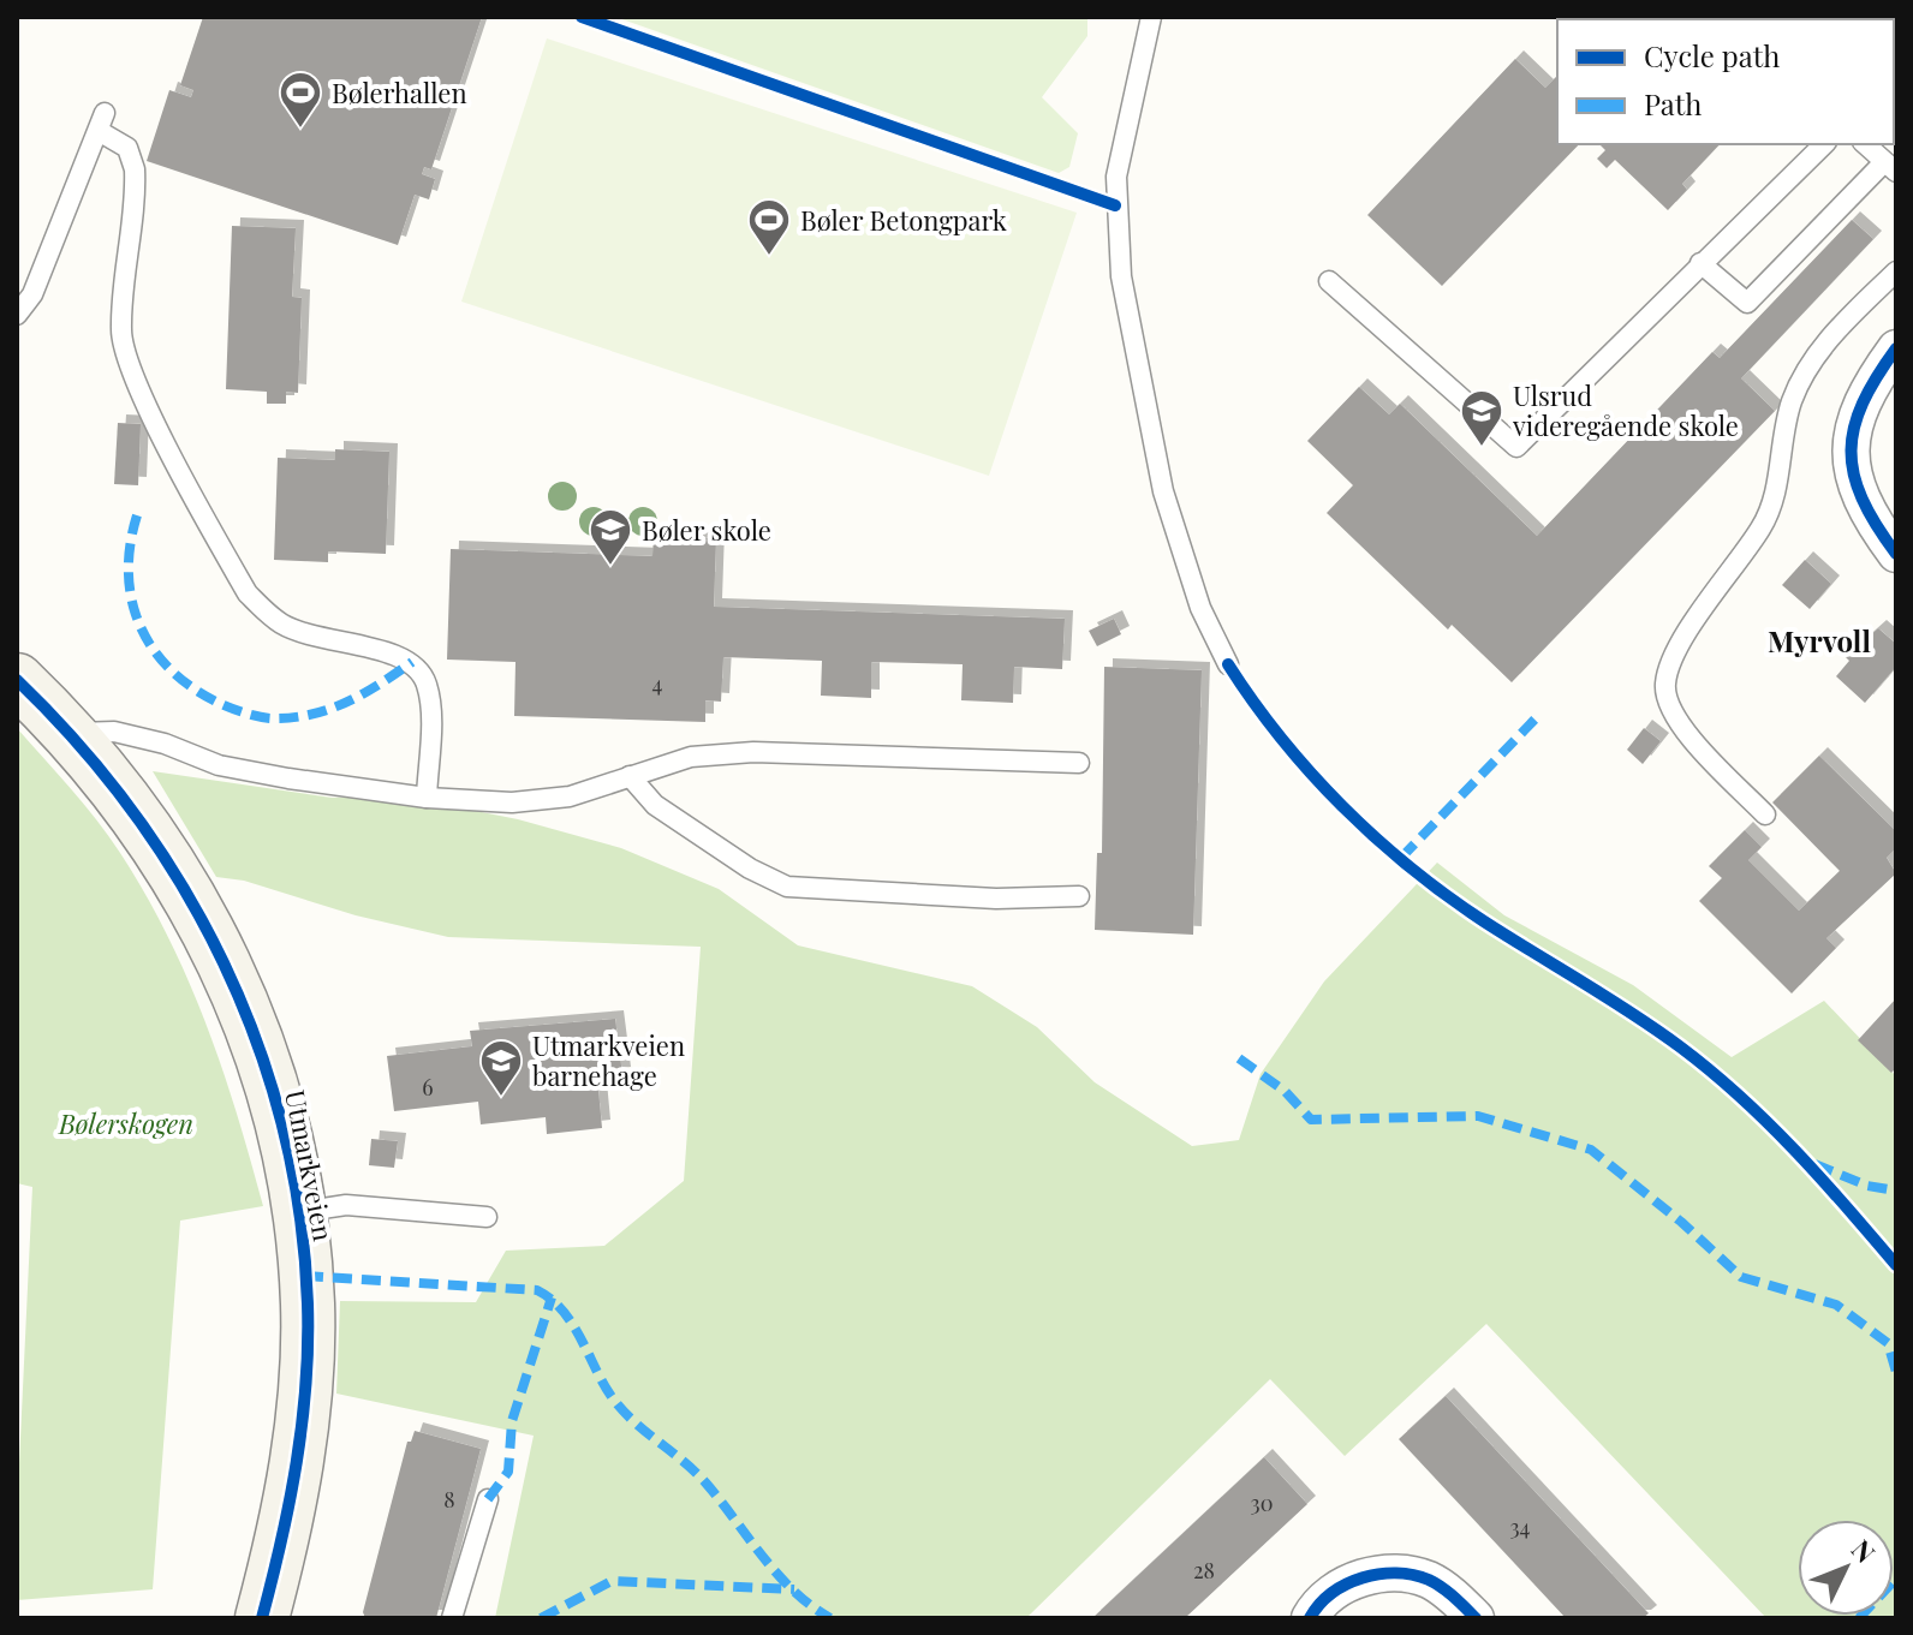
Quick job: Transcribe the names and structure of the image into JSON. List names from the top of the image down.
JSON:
{
  "streets": {
    "street": ["Utmarkveien"]
  },
  "districts": ["Myrvoll"],
  "parks": ["Bølerskogen"],
  "places": {
    "sports": ["Bølerhallen", "Bøler Betongpark"],
    "school or university": ["Ulsrud videregående skole", "Bøler skole", "Utmarkveien barnehage"]
  },
  "house_numbers": [
    "4",
    "6",
    "8",
    "30",
    "34",
    "28"
  ],
  "legend": ["Cycle path", "Path"],
  "north": "top right"
}
